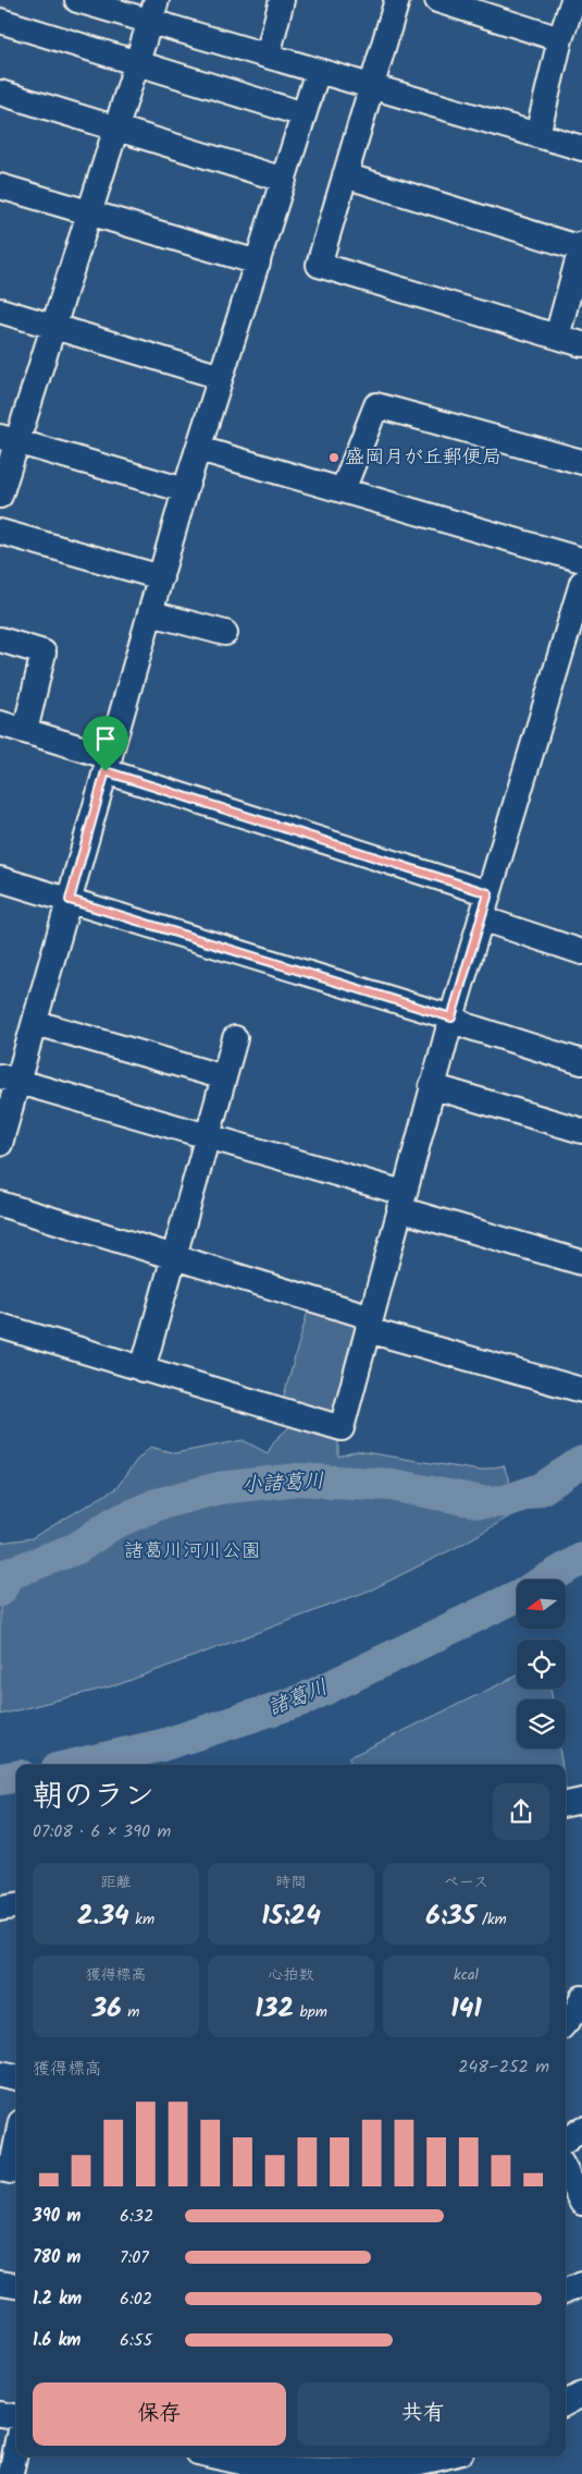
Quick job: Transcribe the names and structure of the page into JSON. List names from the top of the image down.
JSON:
{
  "water": ["小諸葛川", "諸葛川"],
  "parks": ["諸葛川河川公園"],
  "places": ["盛岡月が丘郵便局"],
  "north": "left",
  "page": {
    "heading": ["朝のラン", "07:08 · 6 × 390 m"],
    "stats": [
      ["距離", "2.34 km"],
      ["時間", "15:24"],
      ["ペース", "6:35 /km"],
      ["獲得標高", "36 m"],
      ["心拍数", "132 bpm"],
      ["kcal", "141"]
    ],
    "chart": ["獲得標高", "248–252 m"],
    "list": [
      {
        "name": "390 m",
        "note": "6:32"
      },
      {
        "name": "780 m",
        "note": "7:07"
      },
      {
        "name": "1.2 km",
        "note": "6:02"
      },
      {
        "name": "1.6 km",
        "note": "6:55"
      }
    ],
    "buttons": ["保存", "共有"]
  }
}
